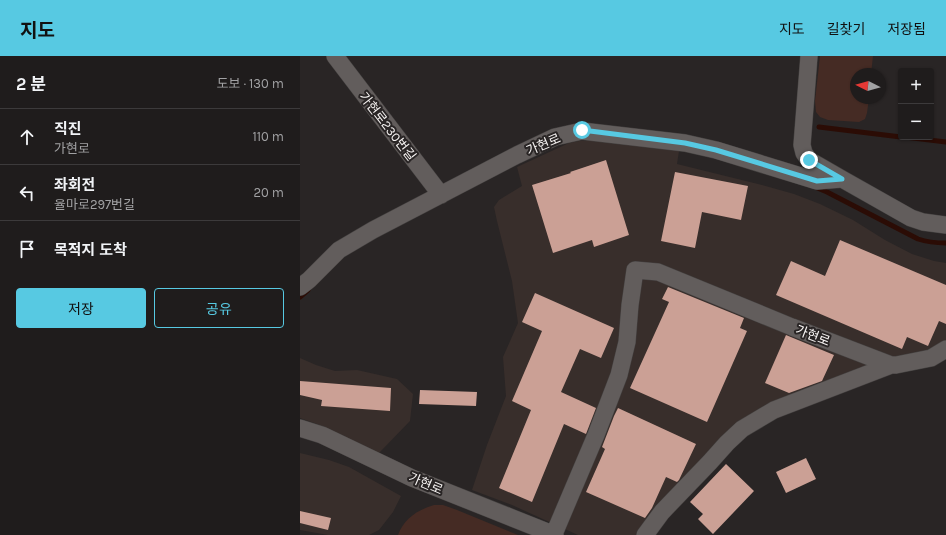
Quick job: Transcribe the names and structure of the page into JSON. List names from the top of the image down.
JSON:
{
  "streets": {
    "street": ["가현로230번길", "가현로"]
  },
  "crossings": [
    ["가현로230번길", "가현로"]
  ],
  "north": "left",
  "page": {
    "header": "지도",
    "nav": ["지도", "길찾기", "저장됨"],
    "heading": ["2 분", "도보 · 130 m"],
    "map_buttons": ["+", "−"],
    "list": [
      ["직진", "가현로", "110 m"],
      ["좌회전", "율마로297번길", "20 m"],
      "목적지 도착"
    ],
    "buttons": ["저장", "공유"]
  }
}
